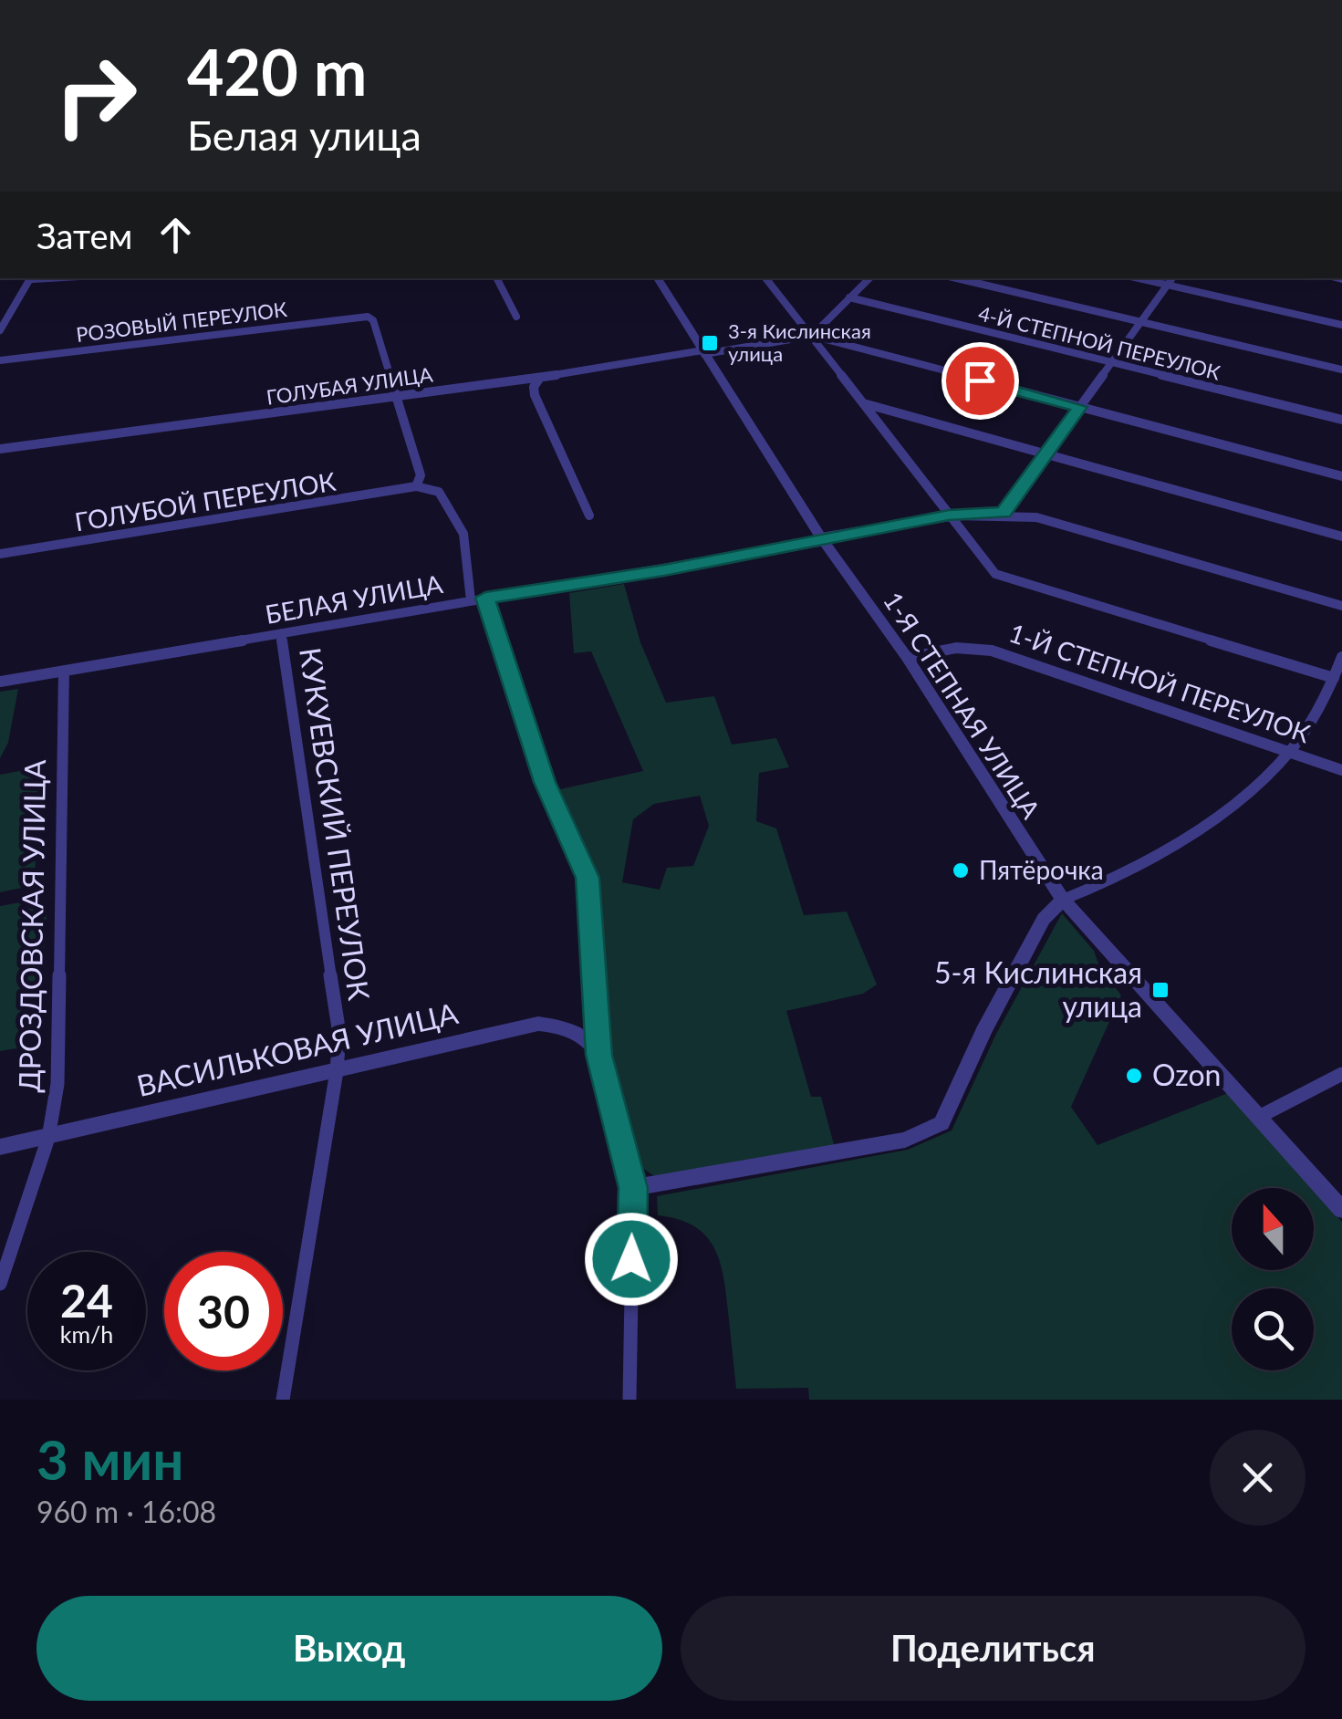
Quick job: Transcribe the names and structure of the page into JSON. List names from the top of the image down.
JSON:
{
  "streets": {
    "street": [
      "РОЗОВЫЙ ПЕРЕУЛОК",
      "4-Й СТЕПНОЙ ПЕРЕУЛОК",
      "ГОЛУБАЯ УЛИЦА",
      "ГОЛУБОЙ ПЕРЕУЛОК",
      "БЕЛАЯ УЛИЦА",
      "1-Й СТЕПНОЙ ПЕРЕУЛОК",
      "1-Я СТЕПНАЯ УЛИЦА",
      "КУКУЕВСКИЙ ПЕРЕУЛОК",
      "ДРОЗДОВСКАЯ УЛИЦА",
      "ВАСИЛЬКОВАЯ УЛИЦА"
    ]
  },
  "crossings": [
    ["РОЗОВЫЙ ПЕРЕУЛОК", "ГОЛУБАЯ УЛИЦА"],
    ["ГОЛУБАЯ УЛИЦА", "1-Я СТЕПНАЯ УЛИЦА"],
    ["БЕЛАЯ УЛИЦА", "1-Я СТЕПНАЯ УЛИЦА"],
    ["БЕЛАЯ УЛИЦА", "КУКУЕВСКИЙ ПЕРЕУЛОК"],
    ["БЕЛАЯ УЛИЦА", "ДРОЗДОВСКАЯ УЛИЦА"],
    ["1-Й СТЕПНОЙ ПЕРЕУЛОК", "1-Я СТЕПНАЯ УЛИЦА"],
    ["КУКУЕВСКИЙ ПЕРЕУЛОК", "ВАСИЛЬКОВАЯ УЛИЦА"],
    ["ДРОЗДОВСКАЯ УЛИЦА", "ВАСИЛЬКОВАЯ УЛИЦА"]
  ],
  "places": {
    "transit": ["3-я Кислинская улица", "5-я Кислинская улица"],
    "other": ["Пятёрочка", "Ozon"]
  },
  "north": "top",
  "page": {
    "turn": ["420 m", "Белая улица"],
    "then": "Затем",
    "speed": "24 km/h",
    "limit": "30",
    "heading": ["3 мин", "960 m · 16:08"],
    "buttons": ["Выход", "Поделиться"]
  }
}
